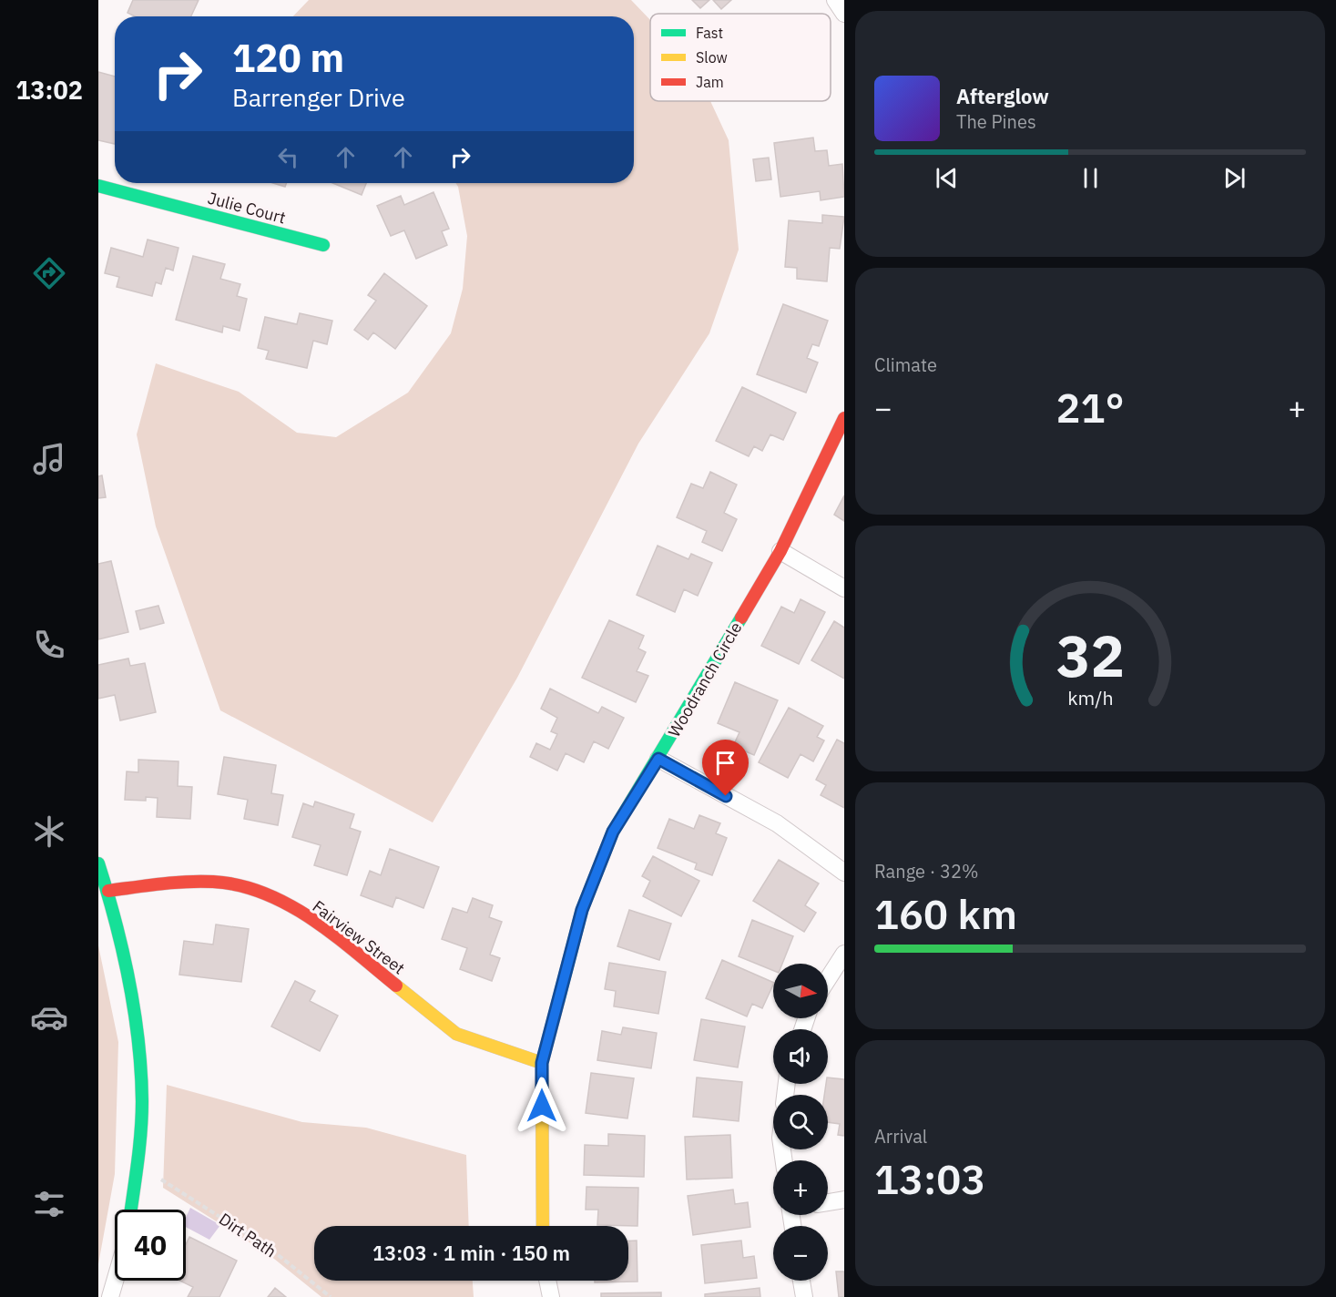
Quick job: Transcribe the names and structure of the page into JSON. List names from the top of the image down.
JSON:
{
  "streets": {
    "street": ["Julie Court", "Woodranch Circle", "Fairview Street"],
    "path": ["Dirt Path"]
  },
  "crossings": [
    ["Woodranch Circle", "Fairview Street"]
  ],
  "legend": ["Fast", "Slow", "Jam"],
  "north": "right",
  "page": {
    "tabs": "13:02",
    "turn": ["120 m", "Barrenger Drive"],
    "song": ["Afterglow", "The Pines"],
    "tile": [
      "Climate",
      ["Range · 32%", "160 km"],
      ["Arrival", "13:03"]
    ],
    "heat": ["−", "21°", "+"],
    "map_buttons": ["+", "−"],
    "limit": "40",
    "trip": "13:03 · 1 min · 150 m",
    "gauge": ["32", "km/h"]
  }
}
